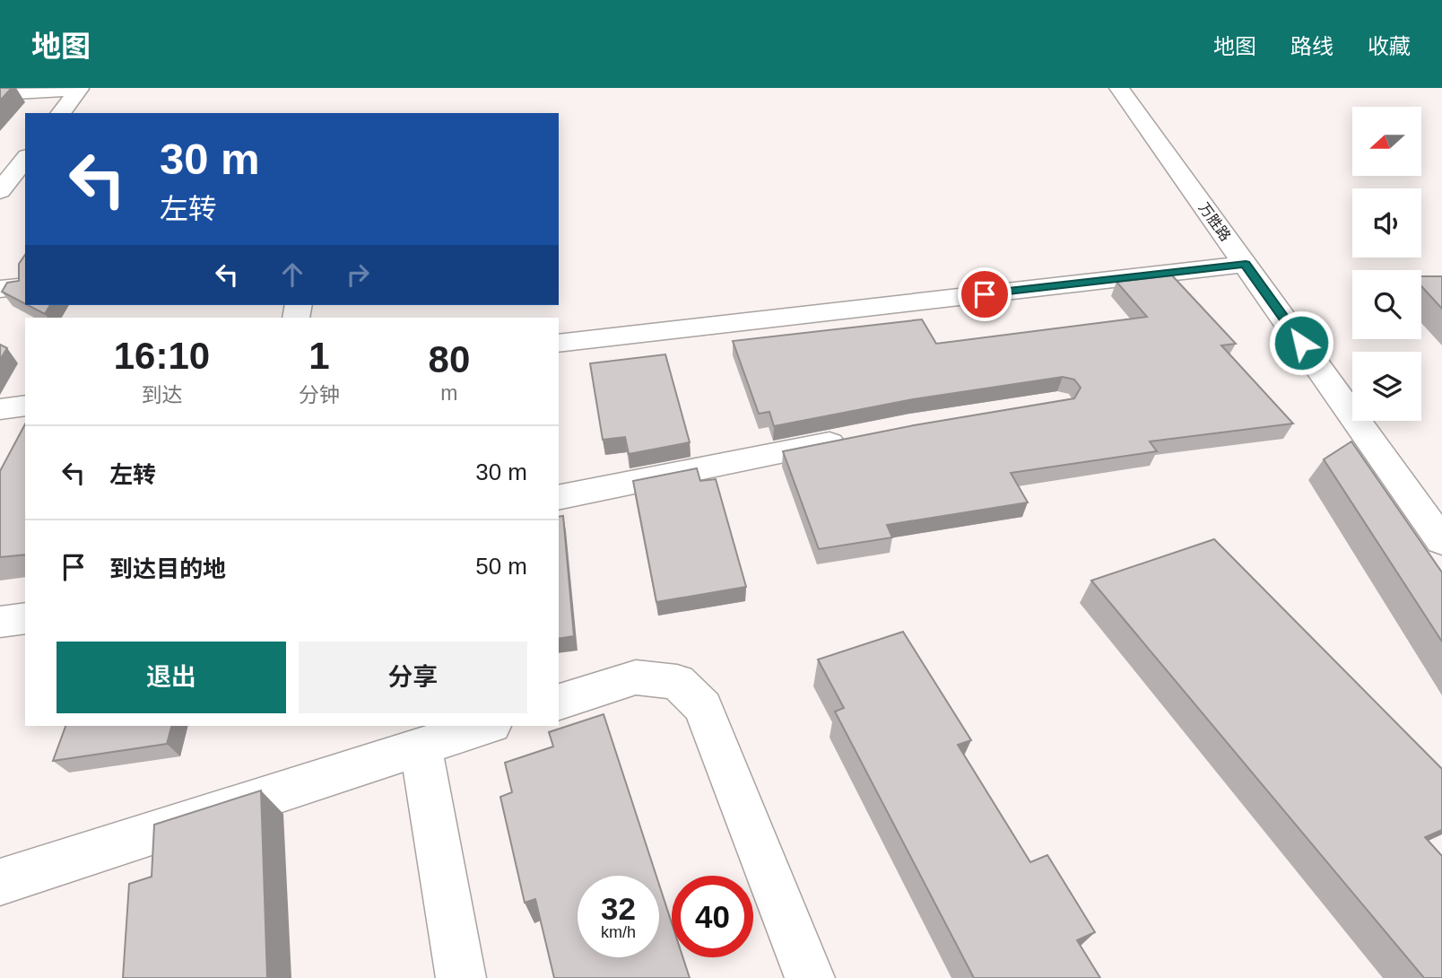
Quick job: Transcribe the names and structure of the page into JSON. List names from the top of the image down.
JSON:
{
  "streets": {
    "street": ["万胜路"]
  },
  "north": "left",
  "page": {
    "header": "地图",
    "nav": ["地图", "路线", "收藏"],
    "turn": ["30 m", "左转"],
    "eta": [
      "16:10",
      "到达",
      "1",
      "分钟",
      "80",
      "m"
    ],
    "list": [
      {
        "name": "左转",
        "value": "30 m"
      },
      {
        "name": "到达目的地",
        "value": "50 m"
      }
    ],
    "buttons": ["退出", "分享"],
    "speed": "32 km/h",
    "limit": "40"
  }
}
